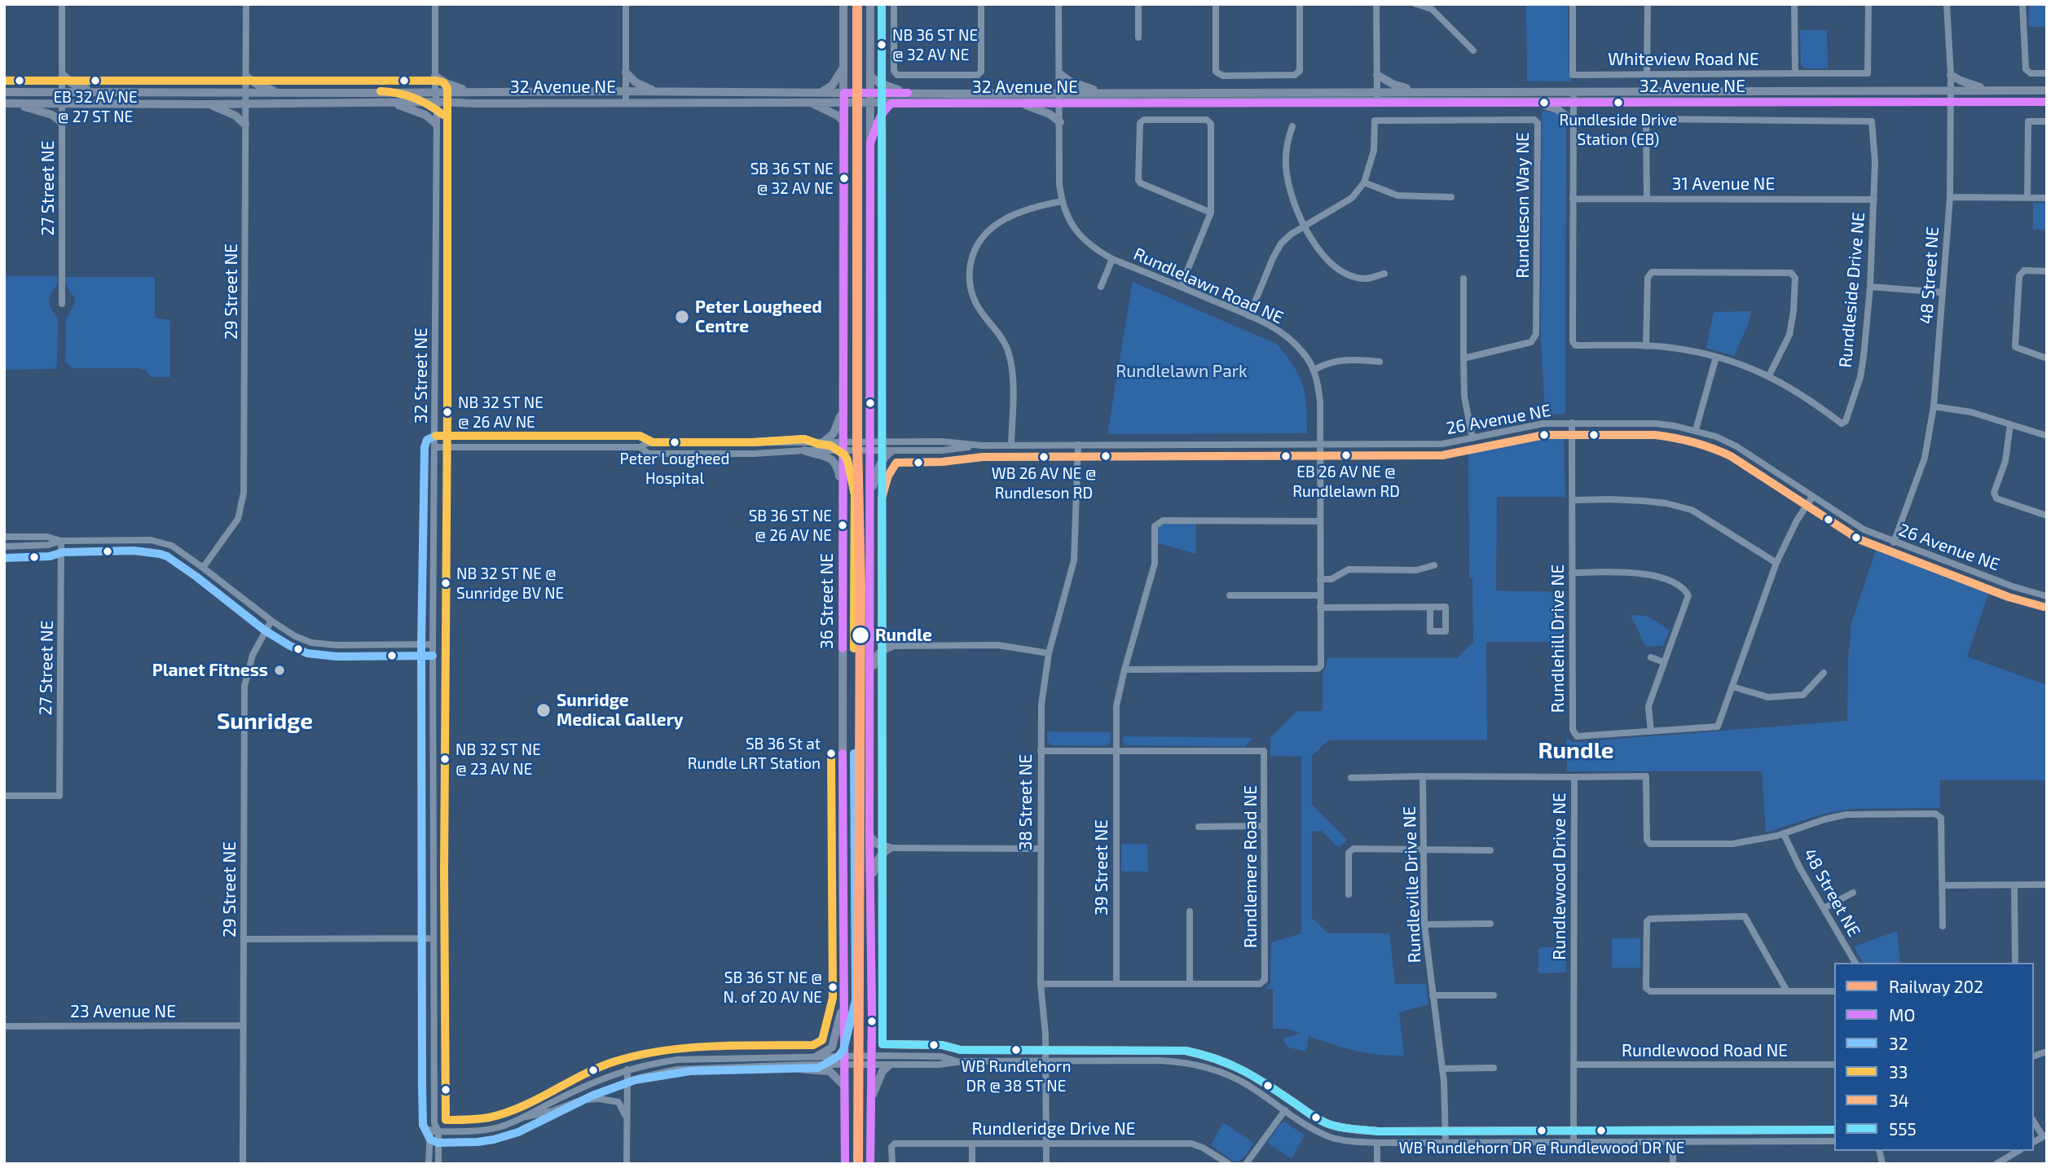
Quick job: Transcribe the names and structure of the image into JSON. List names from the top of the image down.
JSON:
{
  "streets": {
    "main road": ["32 Avenue NE", "36 Street NE"],
    "street": [
      "Whiteview Road NE",
      "31 Avenue NE",
      "27 Street NE",
      "Rundleson Way NE",
      "48 Street NE",
      "Rundlelawn Road NE",
      "Rundleside Drive NE",
      "29 Street NE",
      "32 Street NE",
      "26 Avenue NE",
      "Rundlehill Drive NE",
      "38 Street NE",
      "Rundlemere Road NE",
      "39 Street NE",
      "Rundlewood Drive NE",
      "Rundleville Drive NE",
      "23 Avenue NE",
      "Rundlewood Road NE",
      "Rundleridge Drive NE"
    ]
  },
  "crossings": [
    ["32 Avenue NE", "27 Street NE"],
    ["32 Avenue NE", "48 Street NE"],
    ["32 Avenue NE", "Rundlelawn Road NE"],
    ["32 Avenue NE", "Rundleside Drive NE"],
    ["32 Avenue NE", "29 Street NE"],
    ["32 Avenue NE", "32 Street NE"],
    ["32 Avenue NE", "36 Street NE"],
    ["31 Avenue NE", "Rundleside Drive NE"],
    ["Rundleson Way NE", "Rundlelawn Road NE"],
    ["48 Street NE", "26 Avenue NE"],
    ["48 Street NE", "Rundlewood Drive NE"],
    ["Rundlelawn Road NE", "26 Avenue NE"],
    ["Rundlelawn Road NE", "39 Street NE"],
    ["29 Street NE", "23 Avenue NE"],
    ["32 Street NE", "26 Avenue NE"],
    ["26 Avenue NE", "36 Street NE"],
    ["26 Avenue NE", "Rundlehill Drive NE"],
    ["26 Avenue NE", "38 Street NE"],
    ["38 Street NE", "Rundlemere Road NE"],
    ["38 Street NE", "Rundleridge Drive NE"],
    ["Rundlemere Road NE", "39 Street NE"],
    ["Rundlewood Drive NE", "Rundlewood Road NE"]
  ],
  "districts": ["Sunridge", "Rundle"],
  "parks": ["Rundlelawn Park"],
  "places": [
    "NB 36 ST NE @ 32 AV NE",
    "EB 32 AV NE @ 27 ST NE",
    "Rundleside Drive Station (EB)",
    "SB 36 ST NE @ 32 AV NE",
    "Peter Lougheed Centre",
    "NB 32 ST NE @ 26 AV NE",
    "Peter Lougheed Hospital",
    "EB 26 AV NE @ Rundlelawn RD",
    "WB 26 AV NE @ Rundleson RD",
    "SB 36 ST NE @ 26 AV NE",
    "NB 32 ST NE @ Sunridge BV NE",
    "Rundle",
    "Planet Fitness",
    "Sunridge Medical Gallery",
    "SB 36 St at Rundle LRT Station",
    "NB 32 ST NE @ 23 AV NE",
    "SB 36 ST NE @ N. of 20 AV NE",
    "WB Rundlehorn DR @ 38 ST NE",
    "WB Rundlehorn DR @ Rundlewood DR NE"
  ],
  "lines": [
    "rail line 202",
    "transit line 555",
    "transit line 33",
    "transit line MO",
    "transit line 34",
    "transit line 32"
  ],
  "legend": [
    "Railway 202",
    "MO",
    "32",
    "33",
    "34",
    "555"
  ]
}
